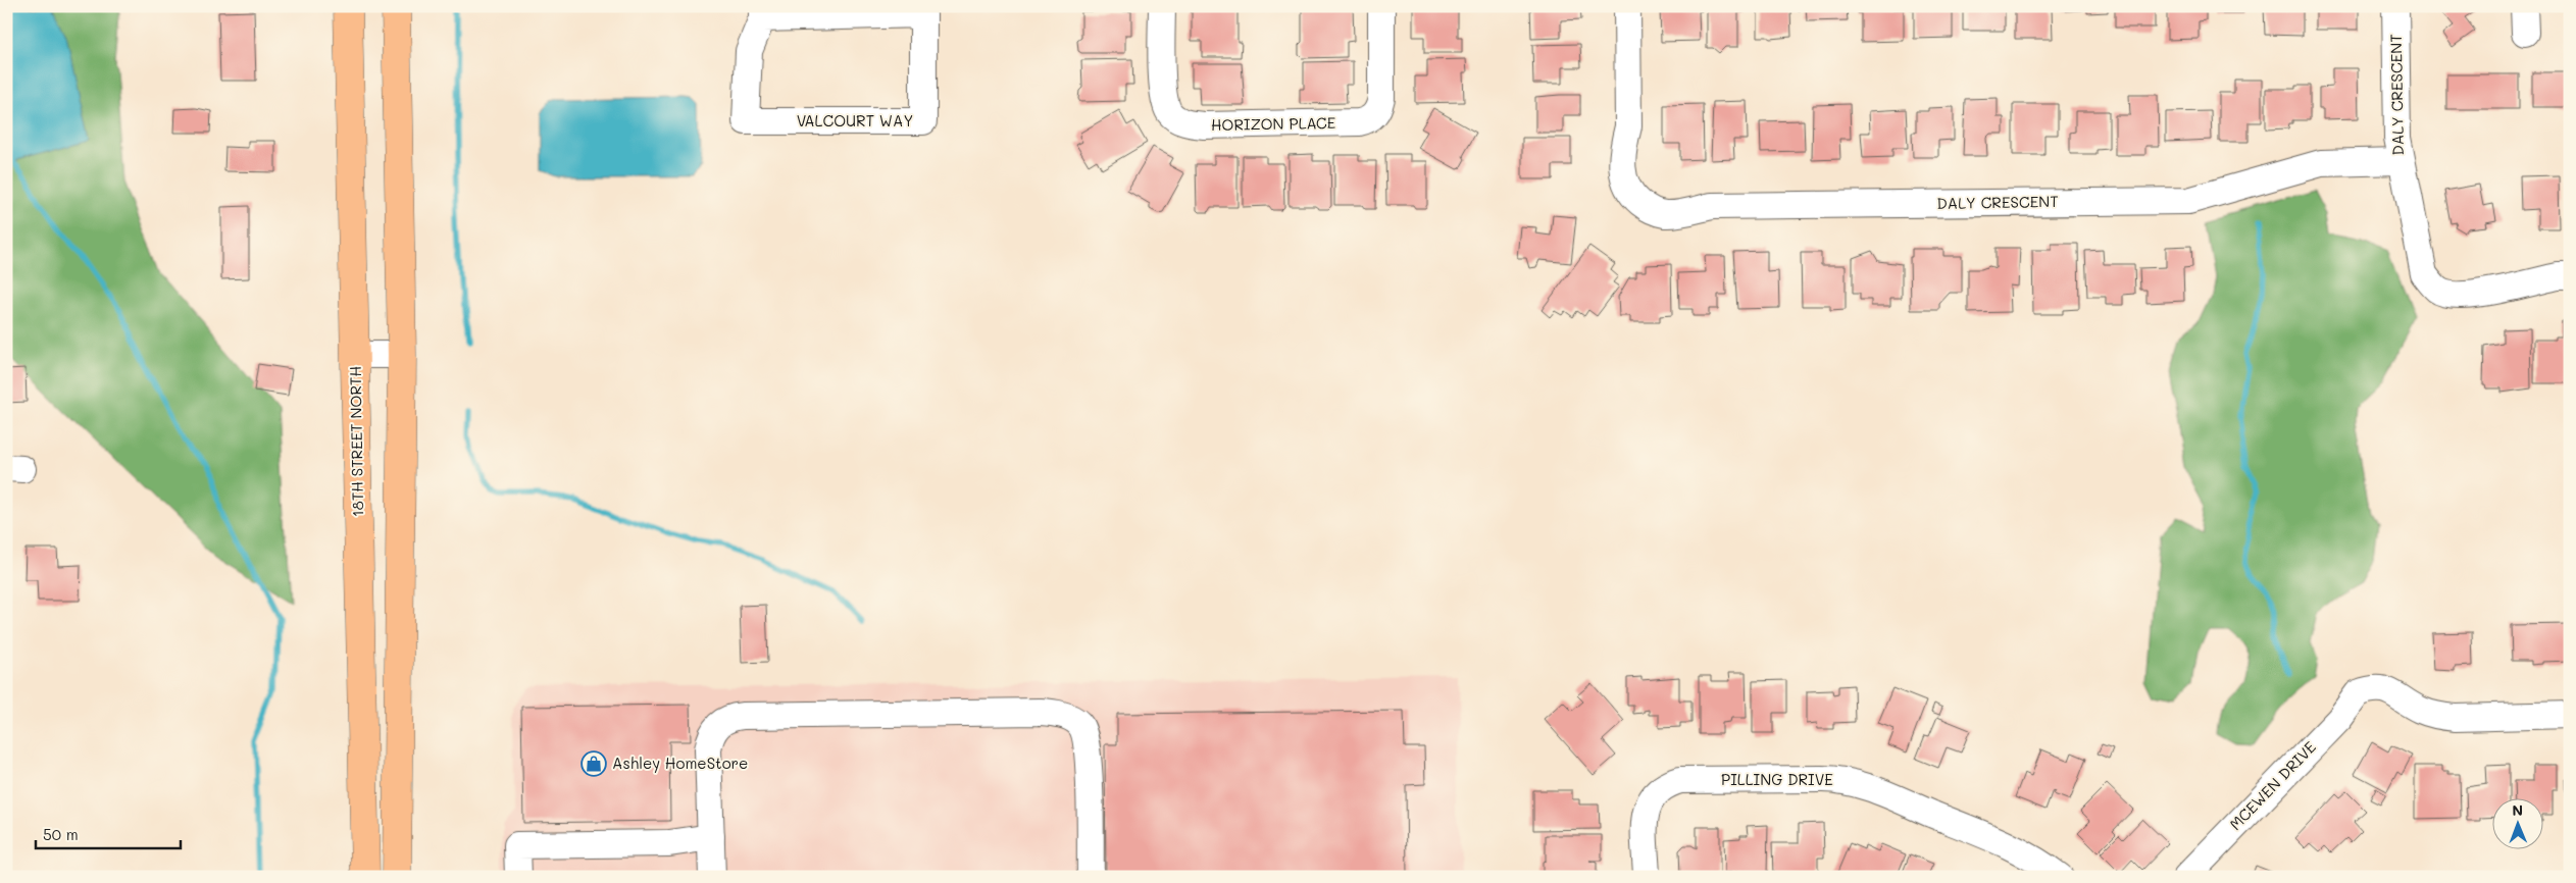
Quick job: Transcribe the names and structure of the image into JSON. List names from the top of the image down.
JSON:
{
  "streets": {
    "main road": ["18TH STREET NORTH"],
    "street": [
      "DALY CRESCENT",
      "VALCOURT WAY",
      "HORIZON PLACE",
      "PILLING DRIVE",
      "MCEWEN DRIVE"
    ]
  },
  "places": {
    "shop": ["Ashley HomeStore"]
  },
  "scale_bar": "50 m",
  "north": "top"
}
